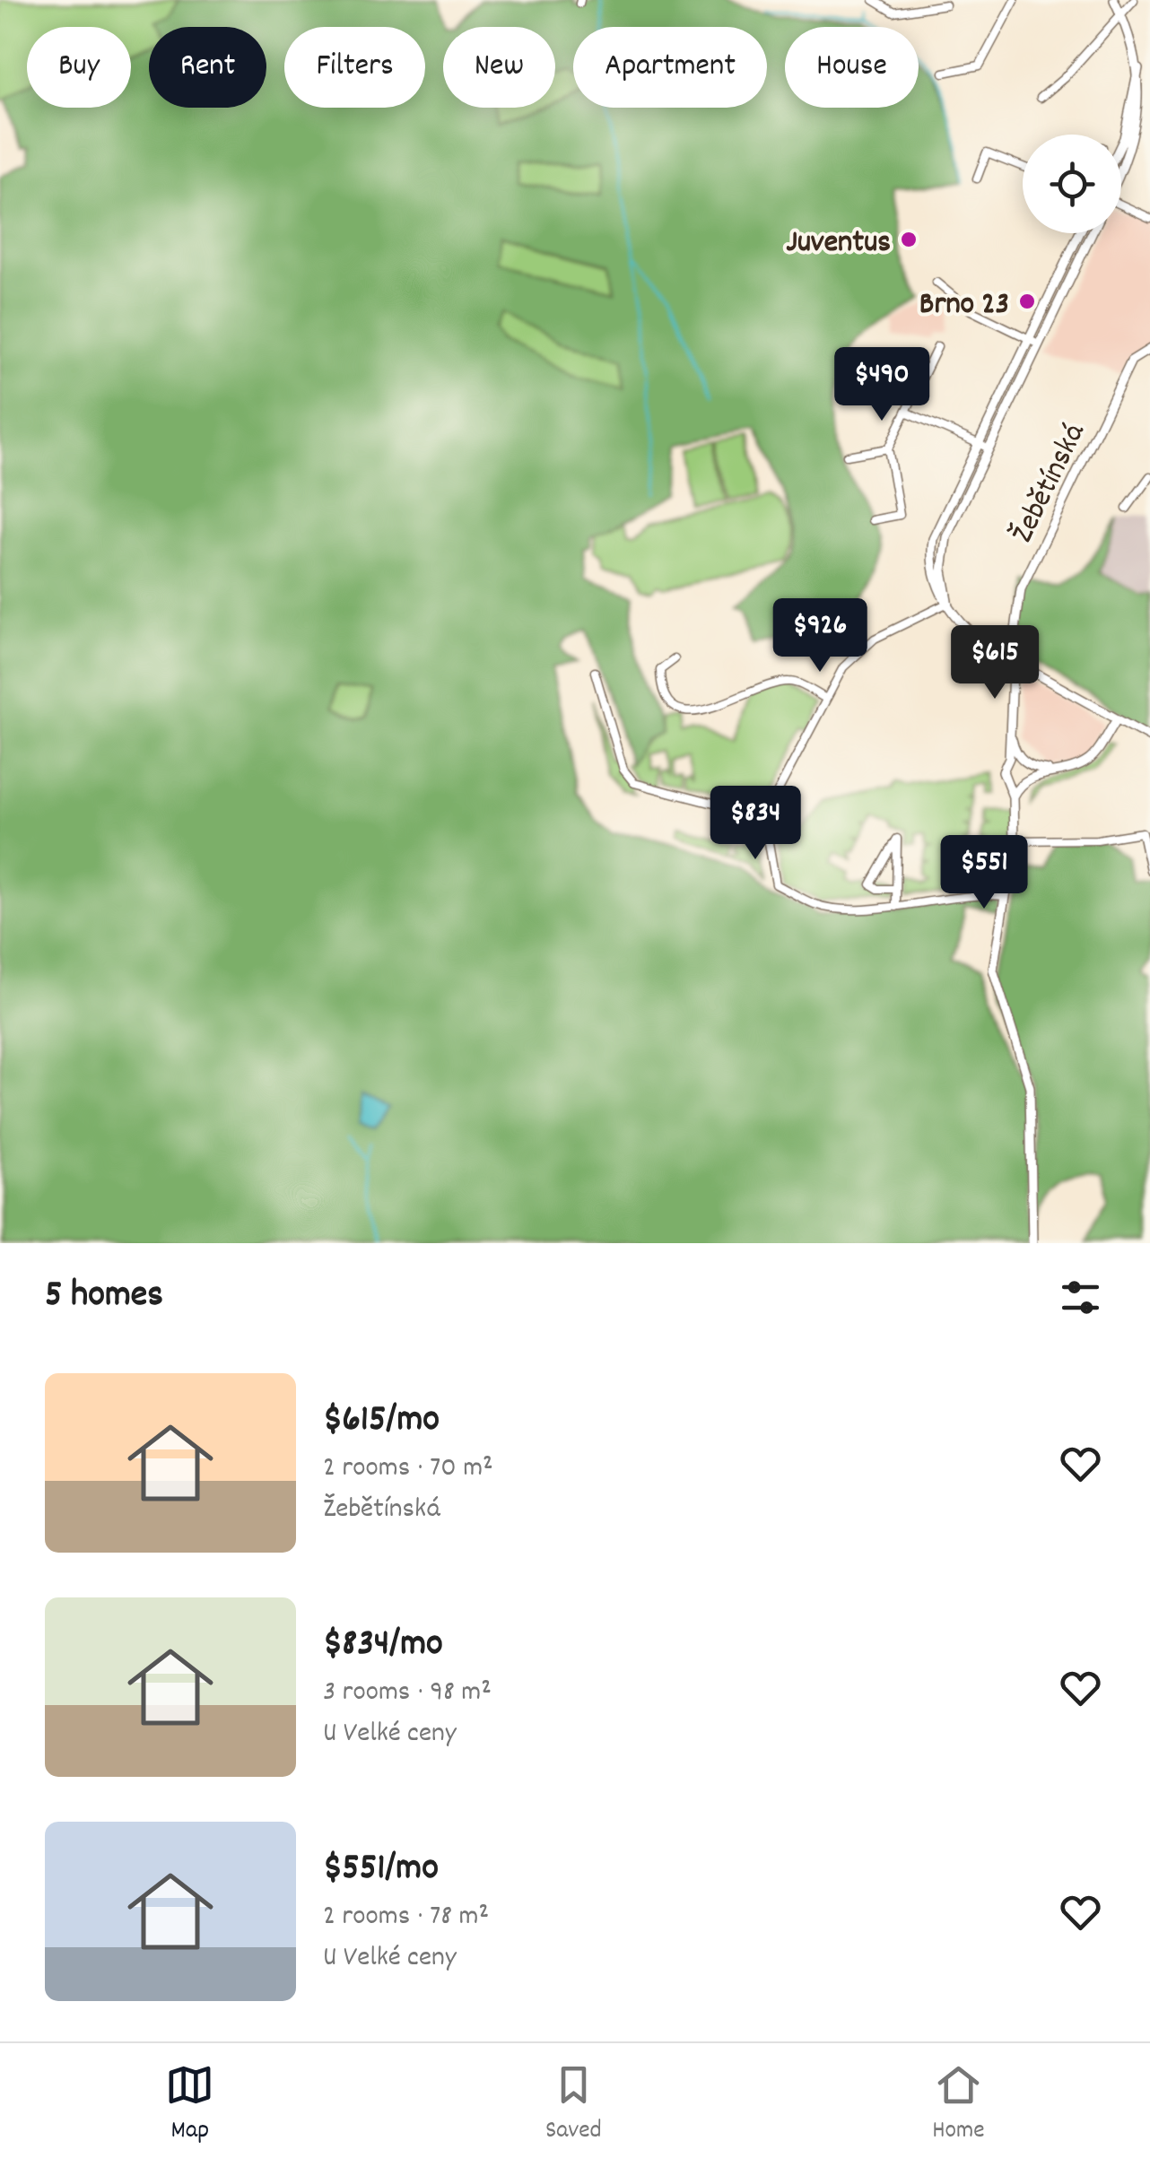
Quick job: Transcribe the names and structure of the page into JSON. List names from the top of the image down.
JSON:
{
  "streets": {
    "street": ["Žebětínská"]
  },
  "places": ["Juventus", "Brno 23"],
  "page": {
    "chip": [
      "Buy",
      "Rent",
      "Filters",
      "New",
      "Apartment",
      "House"
    ],
    "price": [
      "$490",
      "$926",
      "$615",
      "$834",
      "$551"
    ],
    "heading": "5 homes",
    "list": [
      {
        "name": "$615/mo",
        "note": "2 rooms · 70 m² · Žebětínská"
      },
      {
        "name": "$834/mo",
        "note": "3 rooms · 98 m² · U Velké ceny"
      },
      {
        "name": "$551/mo",
        "note": "2 rooms · 78 m² · U Velké ceny"
      }
    ],
    "tabs": ["Map", "Saved", "Home"]
  }
}
